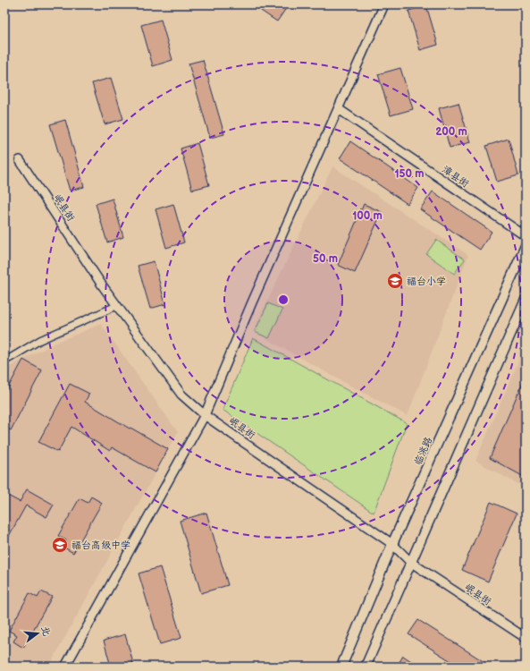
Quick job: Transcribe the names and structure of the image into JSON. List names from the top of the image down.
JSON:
{
  "streets": {
    "main road": ["临洮路"],
    "street": ["漳县街", "岷县街"]
  },
  "crossings": [
    ["岷县街", "临洮路"]
  ],
  "places": {
    "school or university": ["福台小学", "福台高级中学"]
  },
  "north": "right",
  "rings": [
    "200 m",
    "150 m",
    "100 m",
    "50 m"
  ]
}
